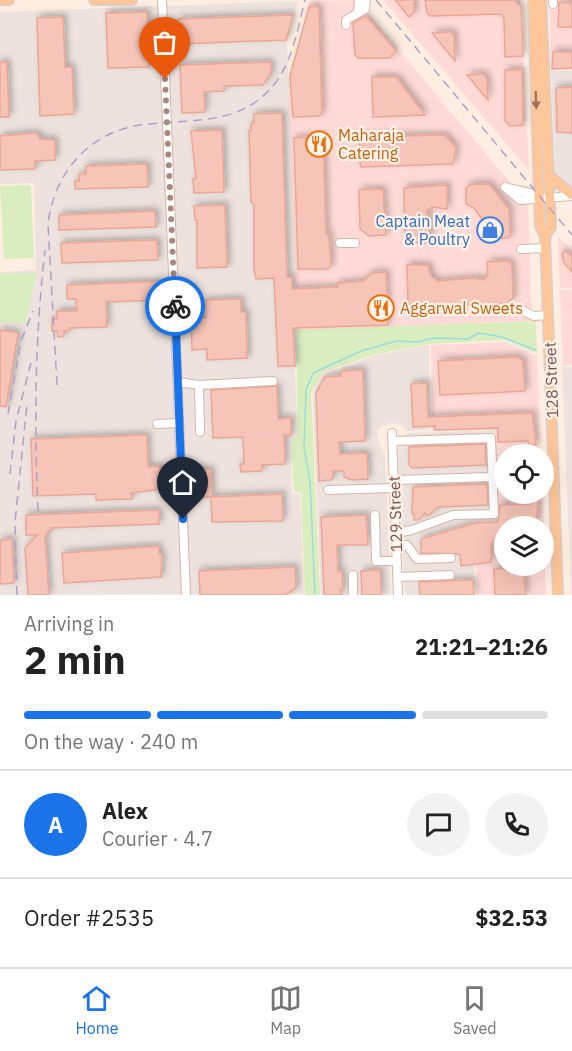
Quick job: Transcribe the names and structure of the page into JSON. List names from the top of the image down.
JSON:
{
  "streets": {
    "main road": ["128 Street"],
    "street": ["129 Street"]
  },
  "places": {
    "restaurant": ["Maharaja Catering", "Aggarwal Sweets"],
    "shop": ["Captain Meat & Poultry"]
  },
  "page": {
    "heading": ["2 min", "Arriving in", "21:21–21:26"],
    "panel": [
      "Alex",
      "Courier · 4.7",
      "Order #2535",
      "$32.53"
    ],
    "bar": "On the way · 240 m",
    "round": "A",
    "tabs": ["Home", "Map", "Saved"]
  }
}
